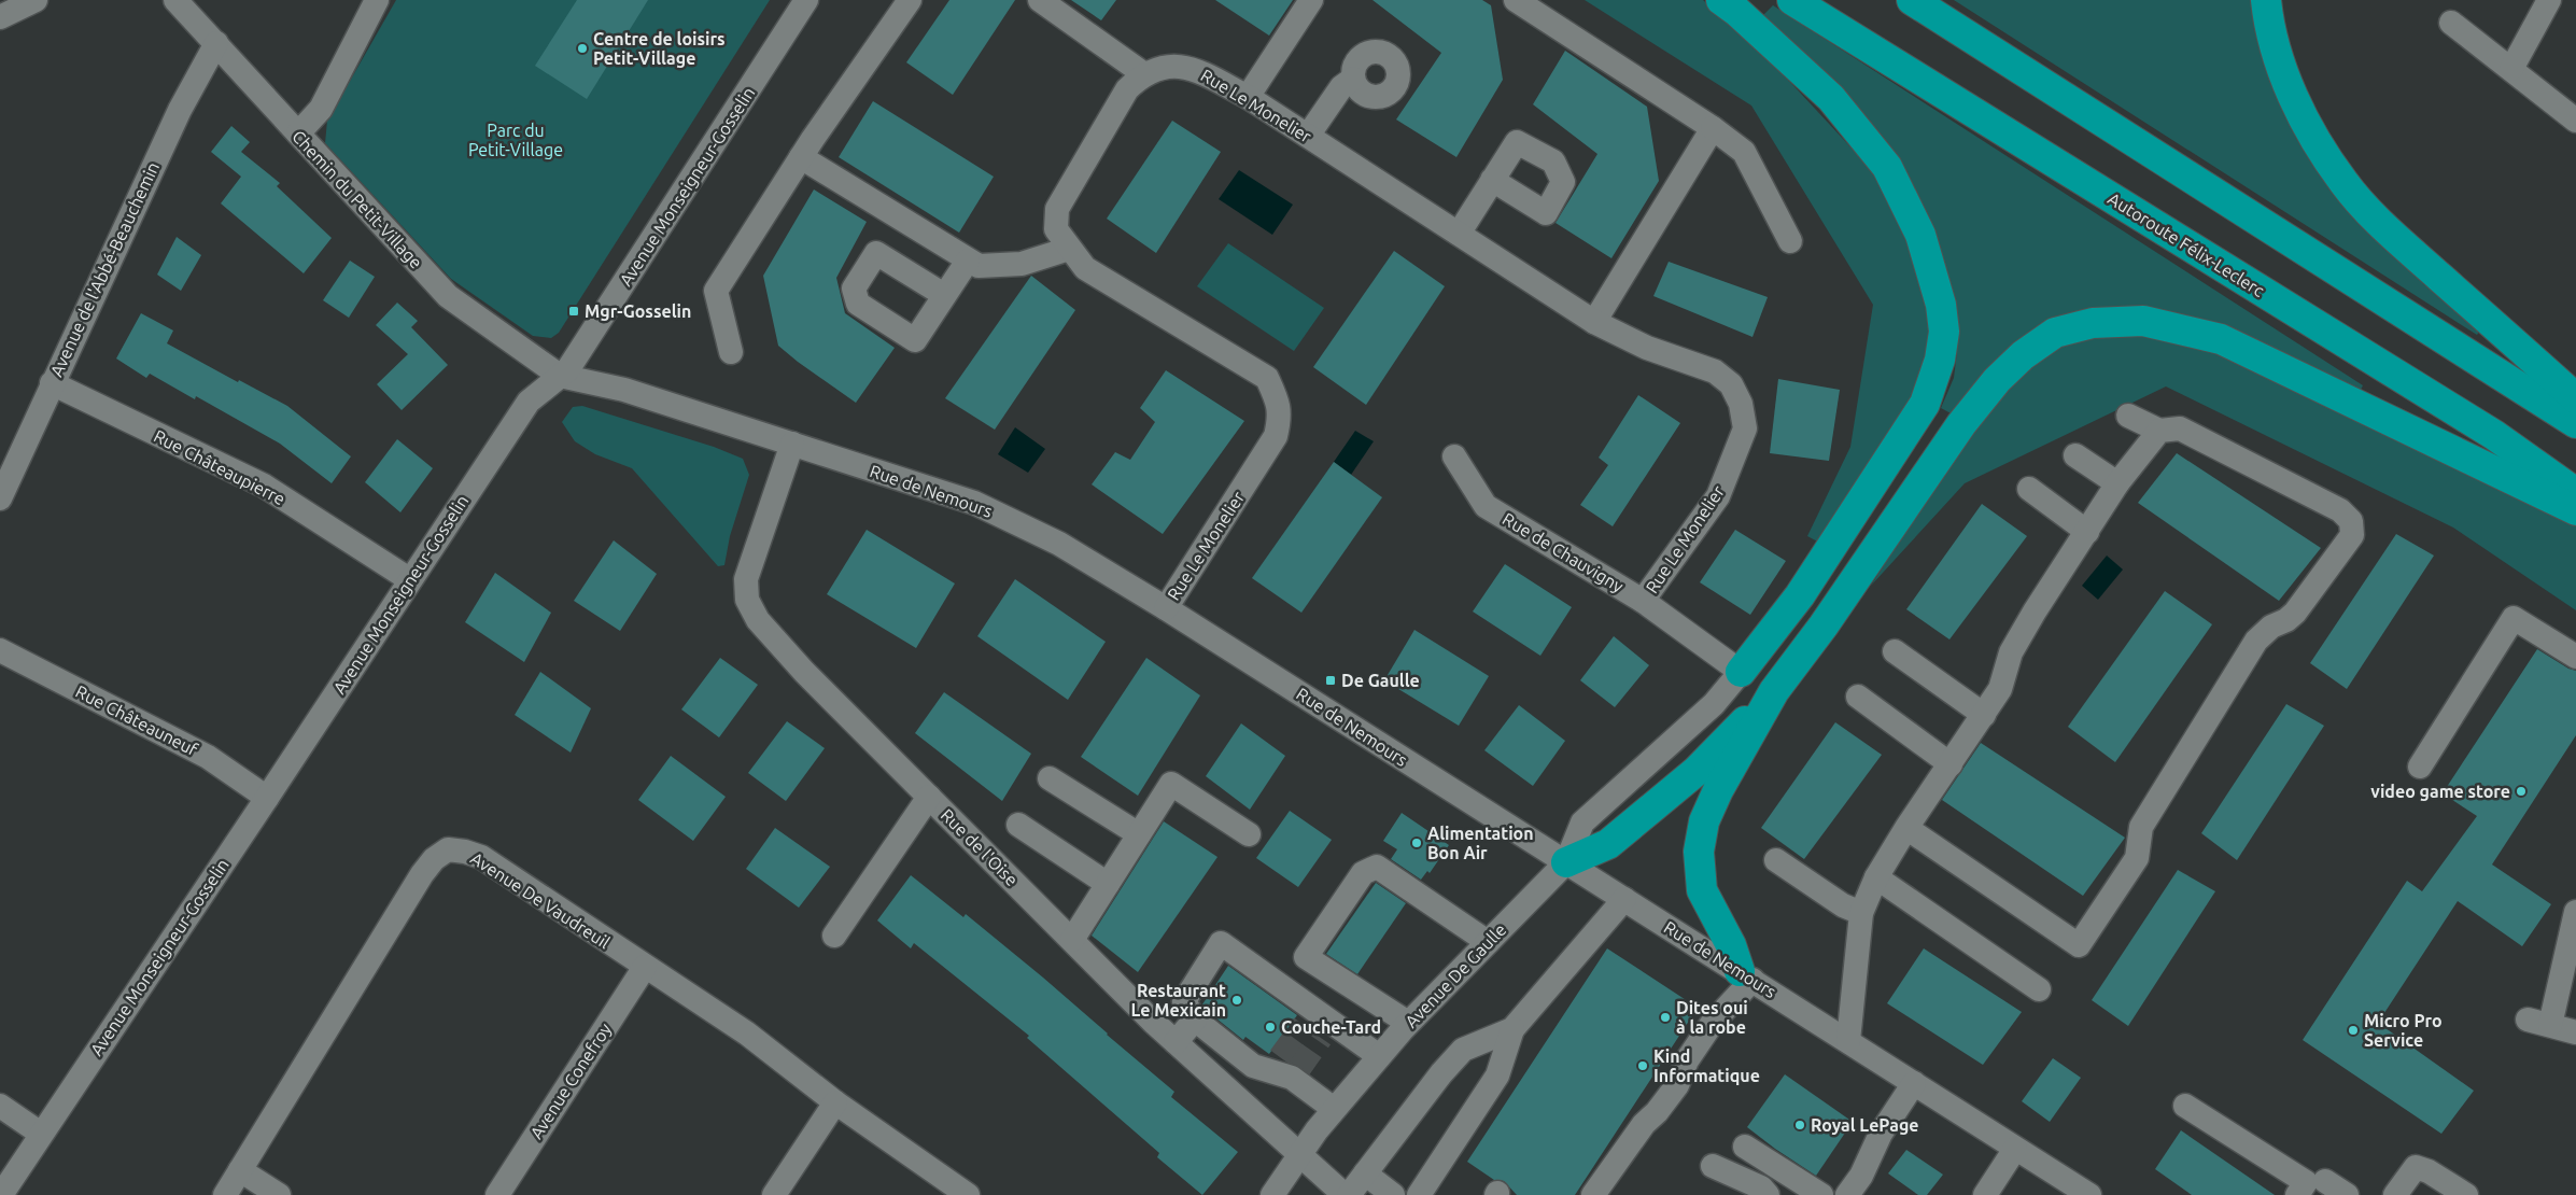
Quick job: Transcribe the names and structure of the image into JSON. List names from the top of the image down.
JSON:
{
  "streets": {
    "highway": ["Autoroute Félix-Leclerc"],
    "street": [
      "Rue Le Monelier",
      "Avenue Monseigneur-Gosselin",
      "Chemin du Petit-Village",
      "Avenue de l'Abbé-Beauchemin",
      "Rue Châteaupierre",
      "Rue de Nemours",
      "Rue de Chauvigny",
      "Rue Châteauneuf",
      "Rue de l'Oise",
      "Avenue De Vaudreuil",
      "Avenue De Gaulle",
      "Avenue Conefroy"
    ]
  },
  "crossings": [
    ["Rue Le Monelier", "Rue de Nemours"],
    ["Rue Le Monelier", "Rue de Chauvigny"],
    ["Avenue Monseigneur-Gosselin", "Chemin du Petit-Village"],
    ["Avenue Monseigneur-Gosselin", "Rue Châteaupierre"],
    ["Avenue Monseigneur-Gosselin", "Rue de Nemours"],
    ["Avenue Monseigneur-Gosselin", "Rue Châteauneuf"],
    ["Chemin du Petit-Village", "Avenue de l'Abbé-Beauchemin"],
    ["Chemin du Petit-Village", "Rue de Nemours"],
    ["Avenue de l'Abbé-Beauchemin", "Rue Châteaupierre"],
    ["Rue de Nemours", "Rue de l'Oise"],
    ["Rue de Nemours", "Avenue De Gaulle"],
    ["Rue de l'Oise", "Avenue De Gaulle"],
    ["Avenue De Vaudreuil", "Avenue Conefroy"]
  ],
  "parks": ["Parc du Petit-Village"],
  "places": {
    "other": [
      "Centre de loisirs Petit-Village",
      "video game store",
      "Alimentation Bon Air",
      "Restaurant Le Mexicain",
      "Dites oui à la robe",
      "Couche-Tard",
      "Micro Pro Service",
      "Kind Informatique",
      "Royal LePage"
    ],
    "transit": ["Mgr-Gosselin", "De Gaulle"]
  }
}
